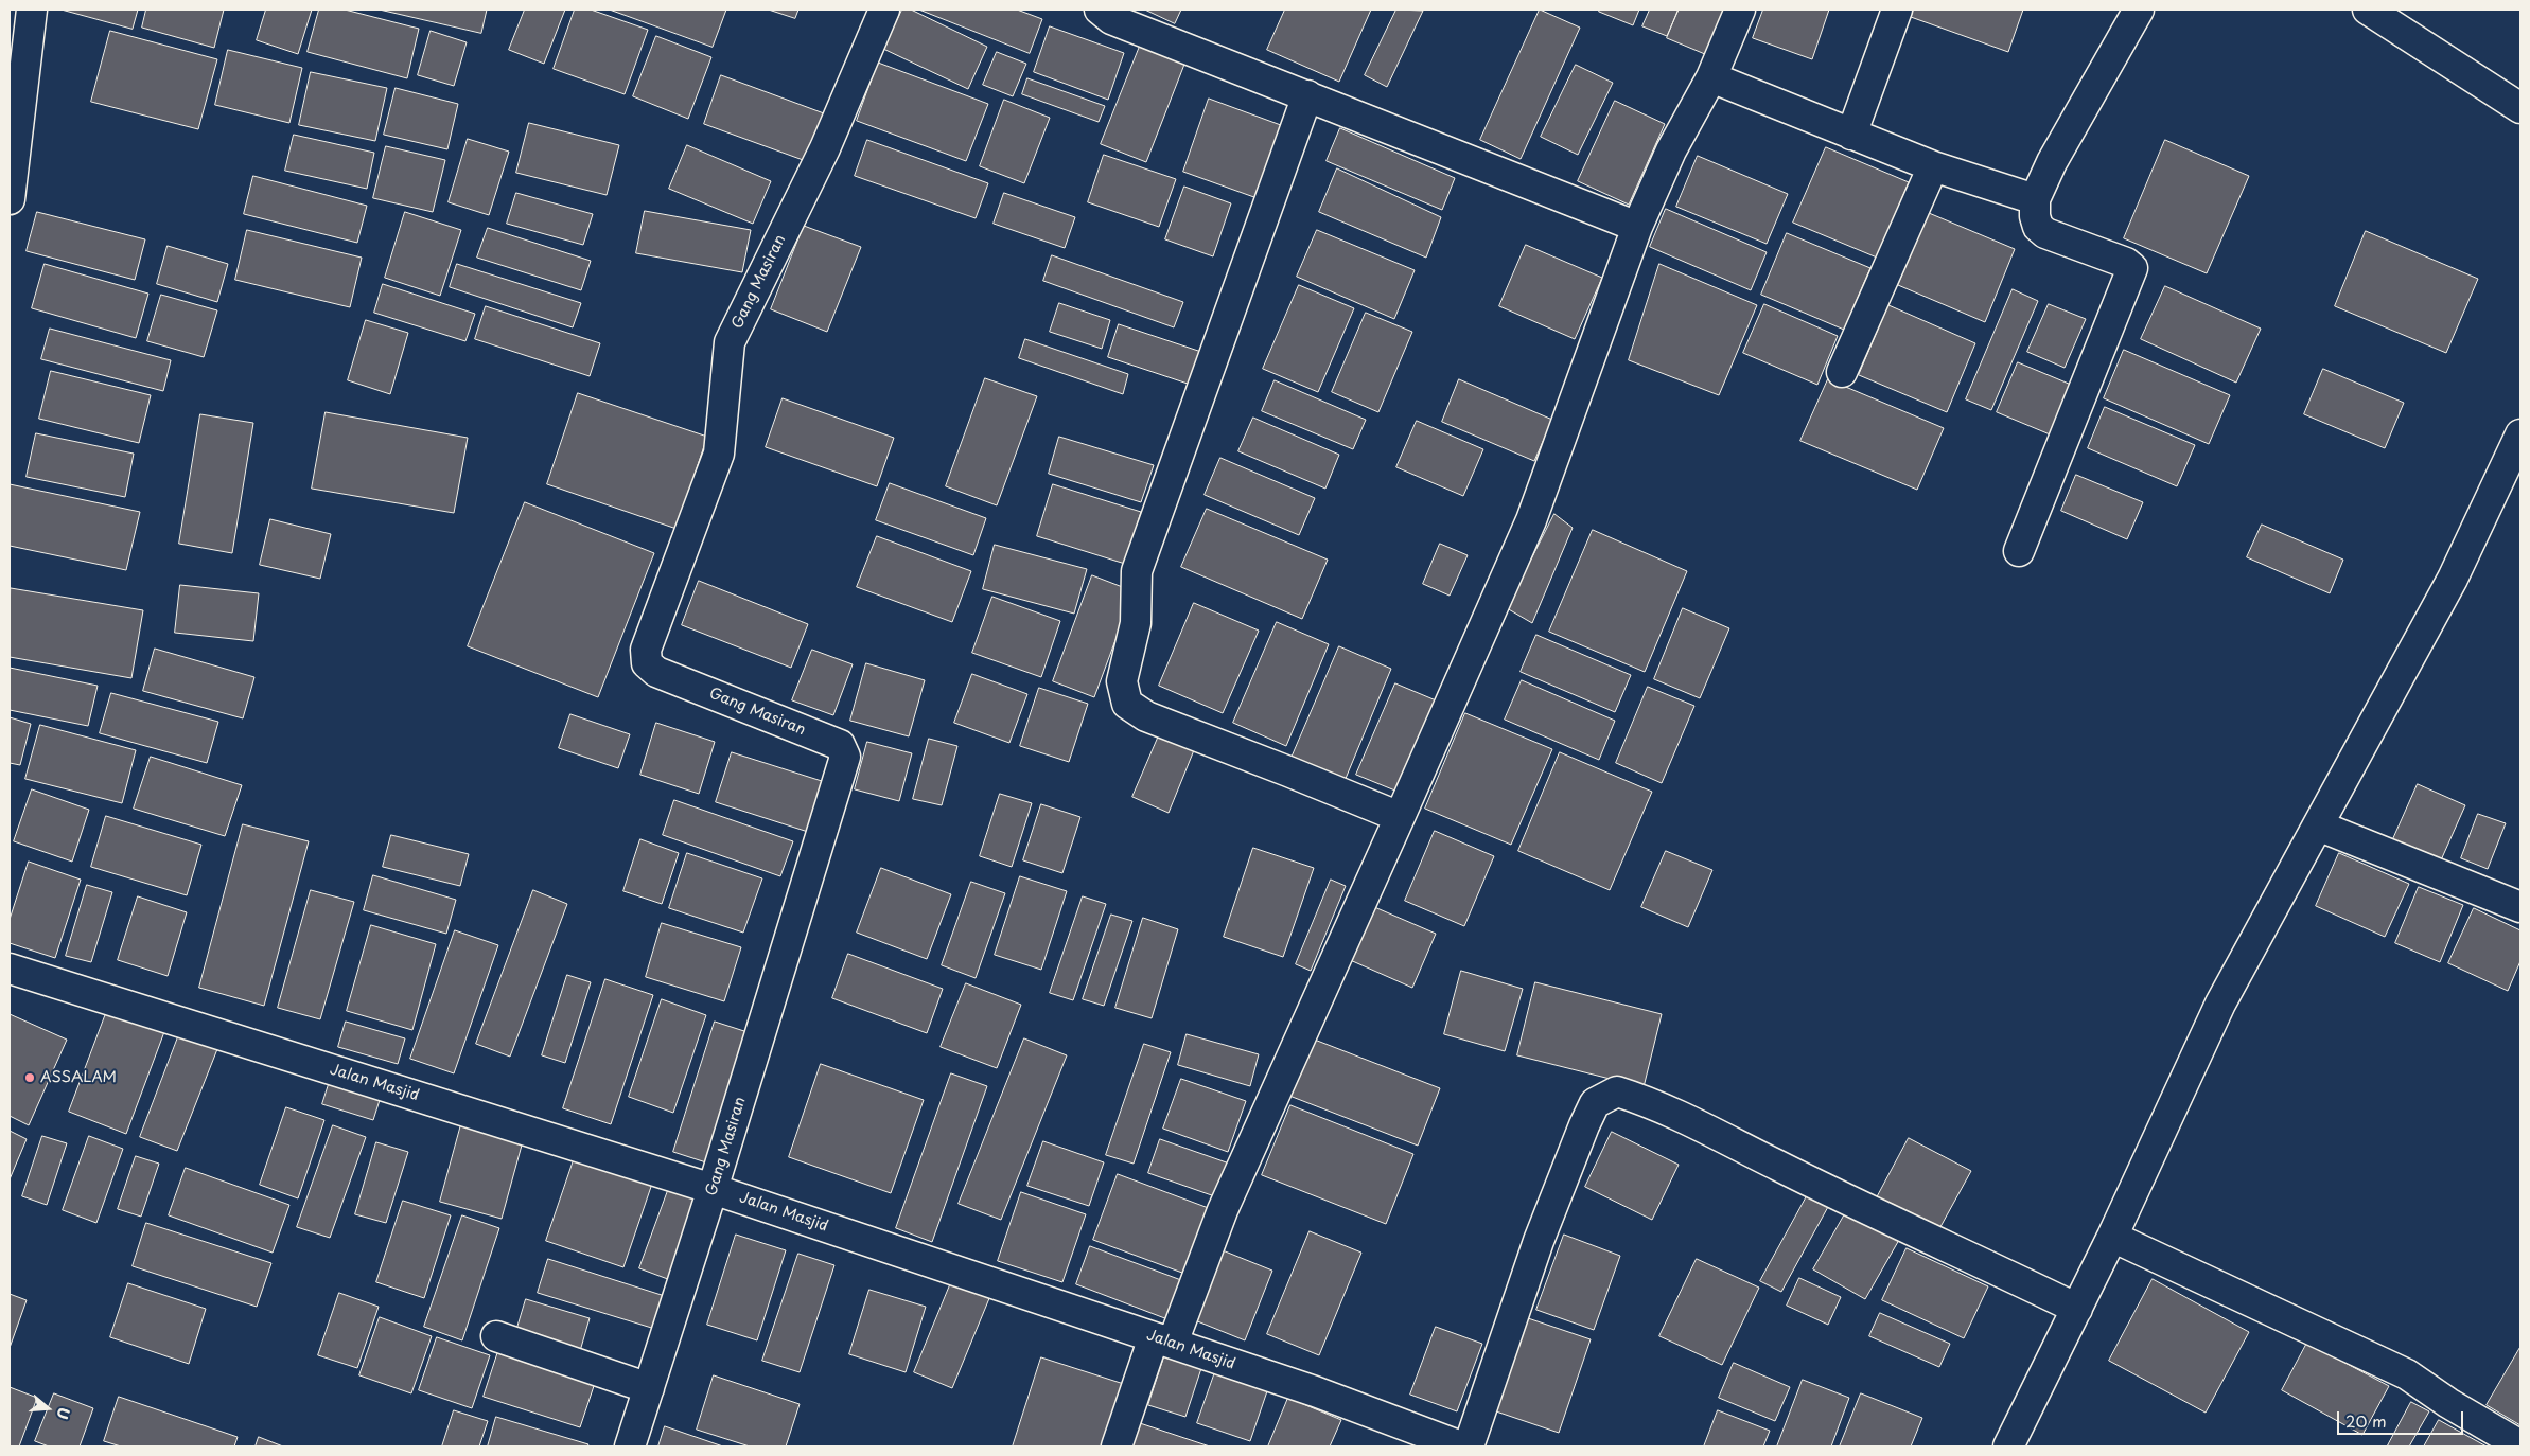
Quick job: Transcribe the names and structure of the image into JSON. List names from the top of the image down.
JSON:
{
  "streets": {
    "street": ["Gang Masiran", "Jalan Masjid"]
  },
  "crossings": [
    ["Gang Masiran", "Jalan Masjid"]
  ],
  "places": ["ASSALAM"],
  "scale_bar": "20 m",
  "north": "right"
}
